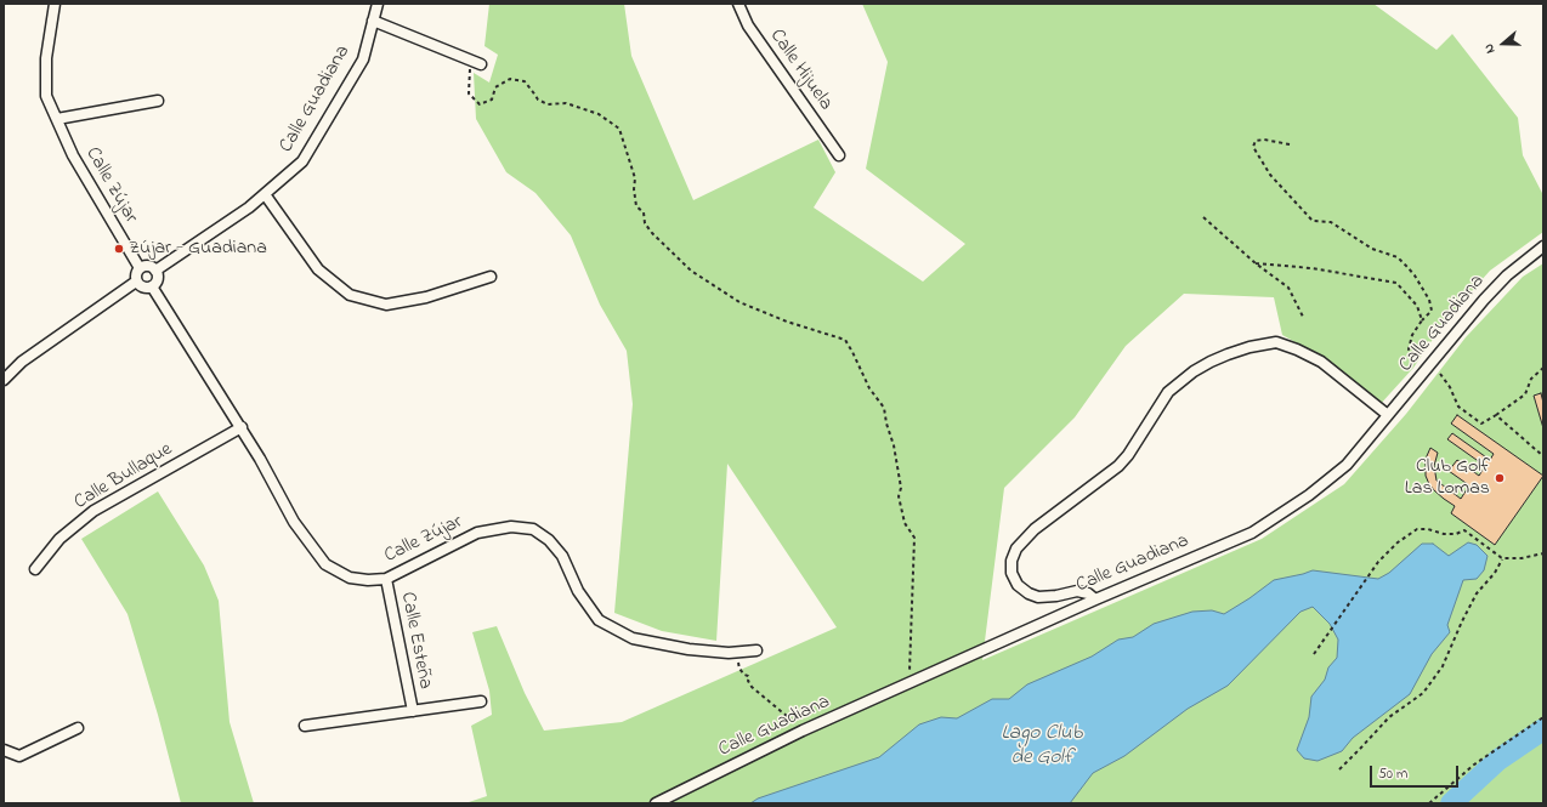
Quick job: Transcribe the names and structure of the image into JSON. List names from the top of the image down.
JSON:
{
  "streets": {
    "street": [
      "Calle Hijuela",
      "Calle Guadiana",
      "Calle Zújar",
      "Calle Bullaque",
      "Calle Esteña"
    ]
  },
  "crossings": [
    ["Calle Guadiana", "Calle Zújar"],
    ["Calle Zújar", "Calle Bullaque"],
    ["Calle Zújar", "Calle Esteña"]
  ],
  "water": ["Lago Club de Golf"],
  "places": ["Zújar - Guadiana", "Club Golf Las Lomas"],
  "scale_bar": "50 m",
  "north": "left"
}
